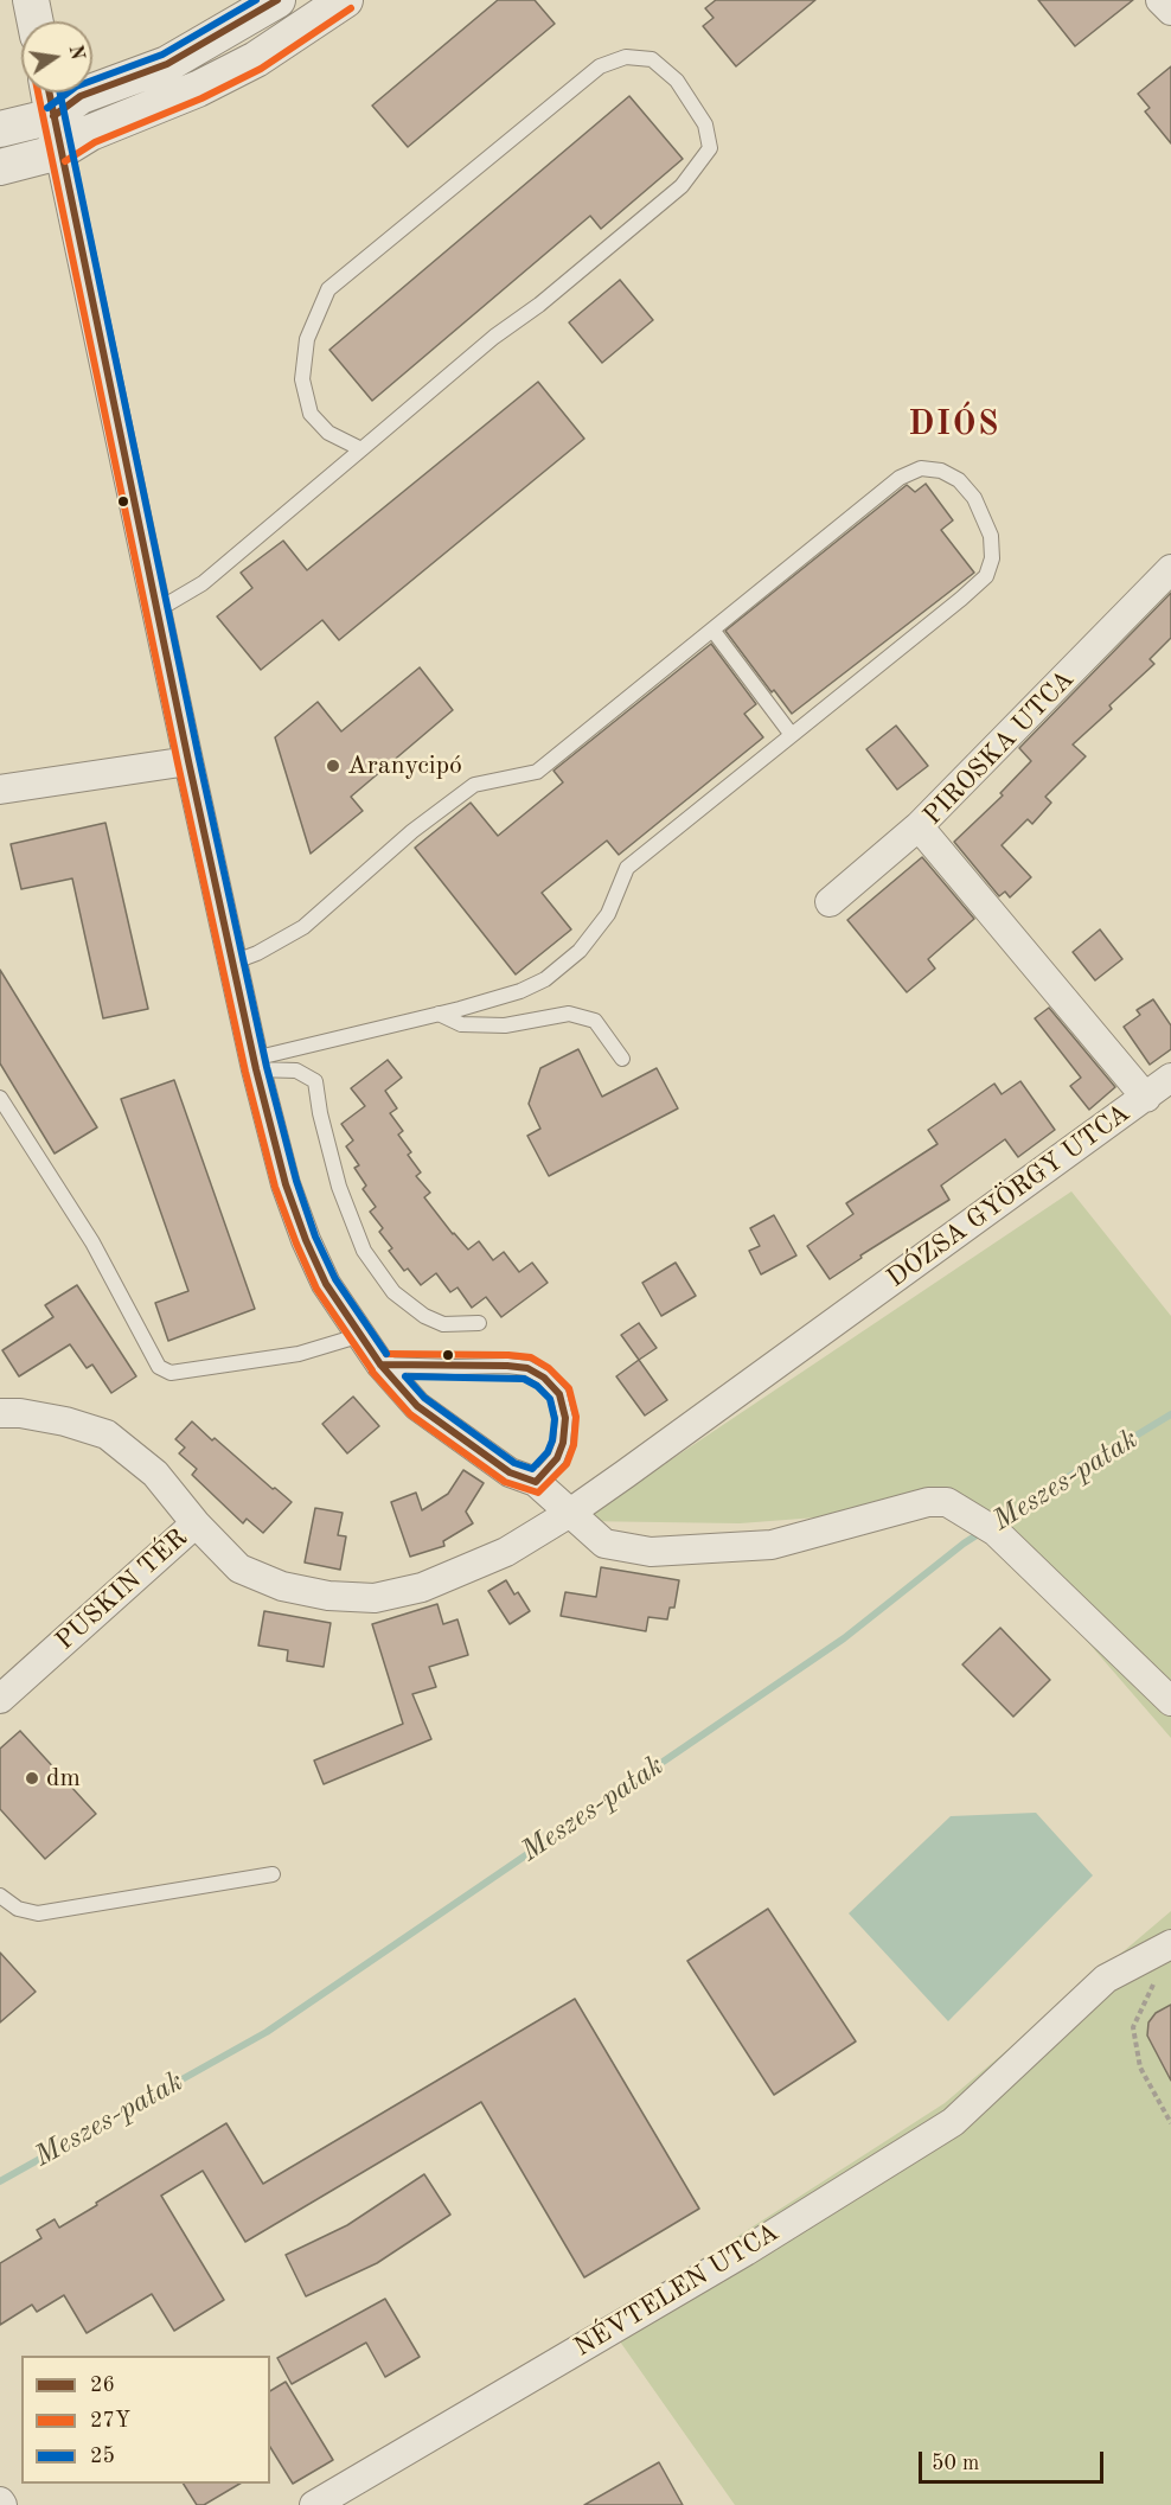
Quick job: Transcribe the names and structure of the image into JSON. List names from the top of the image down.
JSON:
{
  "streets": {
    "street": [
      "PIROSKA UTCA",
      "DÓZSA GYÖRGY UTCA",
      "PUSKIN TÉR",
      "NÉVTELEN UTCA"
    ]
  },
  "crossings": [
    ["PIROSKA UTCA", "DÓZSA GYÖRGY UTCA"],
    ["DÓZSA GYÖRGY UTCA", "PUSKIN TÉR"]
  ],
  "districts": ["DIÓS"],
  "water": ["Meszes-patak"],
  "places": ["Aranycipó", "dm"],
  "lines": ["transit line 26", "transit line 25", "transit line 27Y"],
  "legend": ["26", "27Y", "25"],
  "scale_bar": "50 m",
  "north": "right"
}
